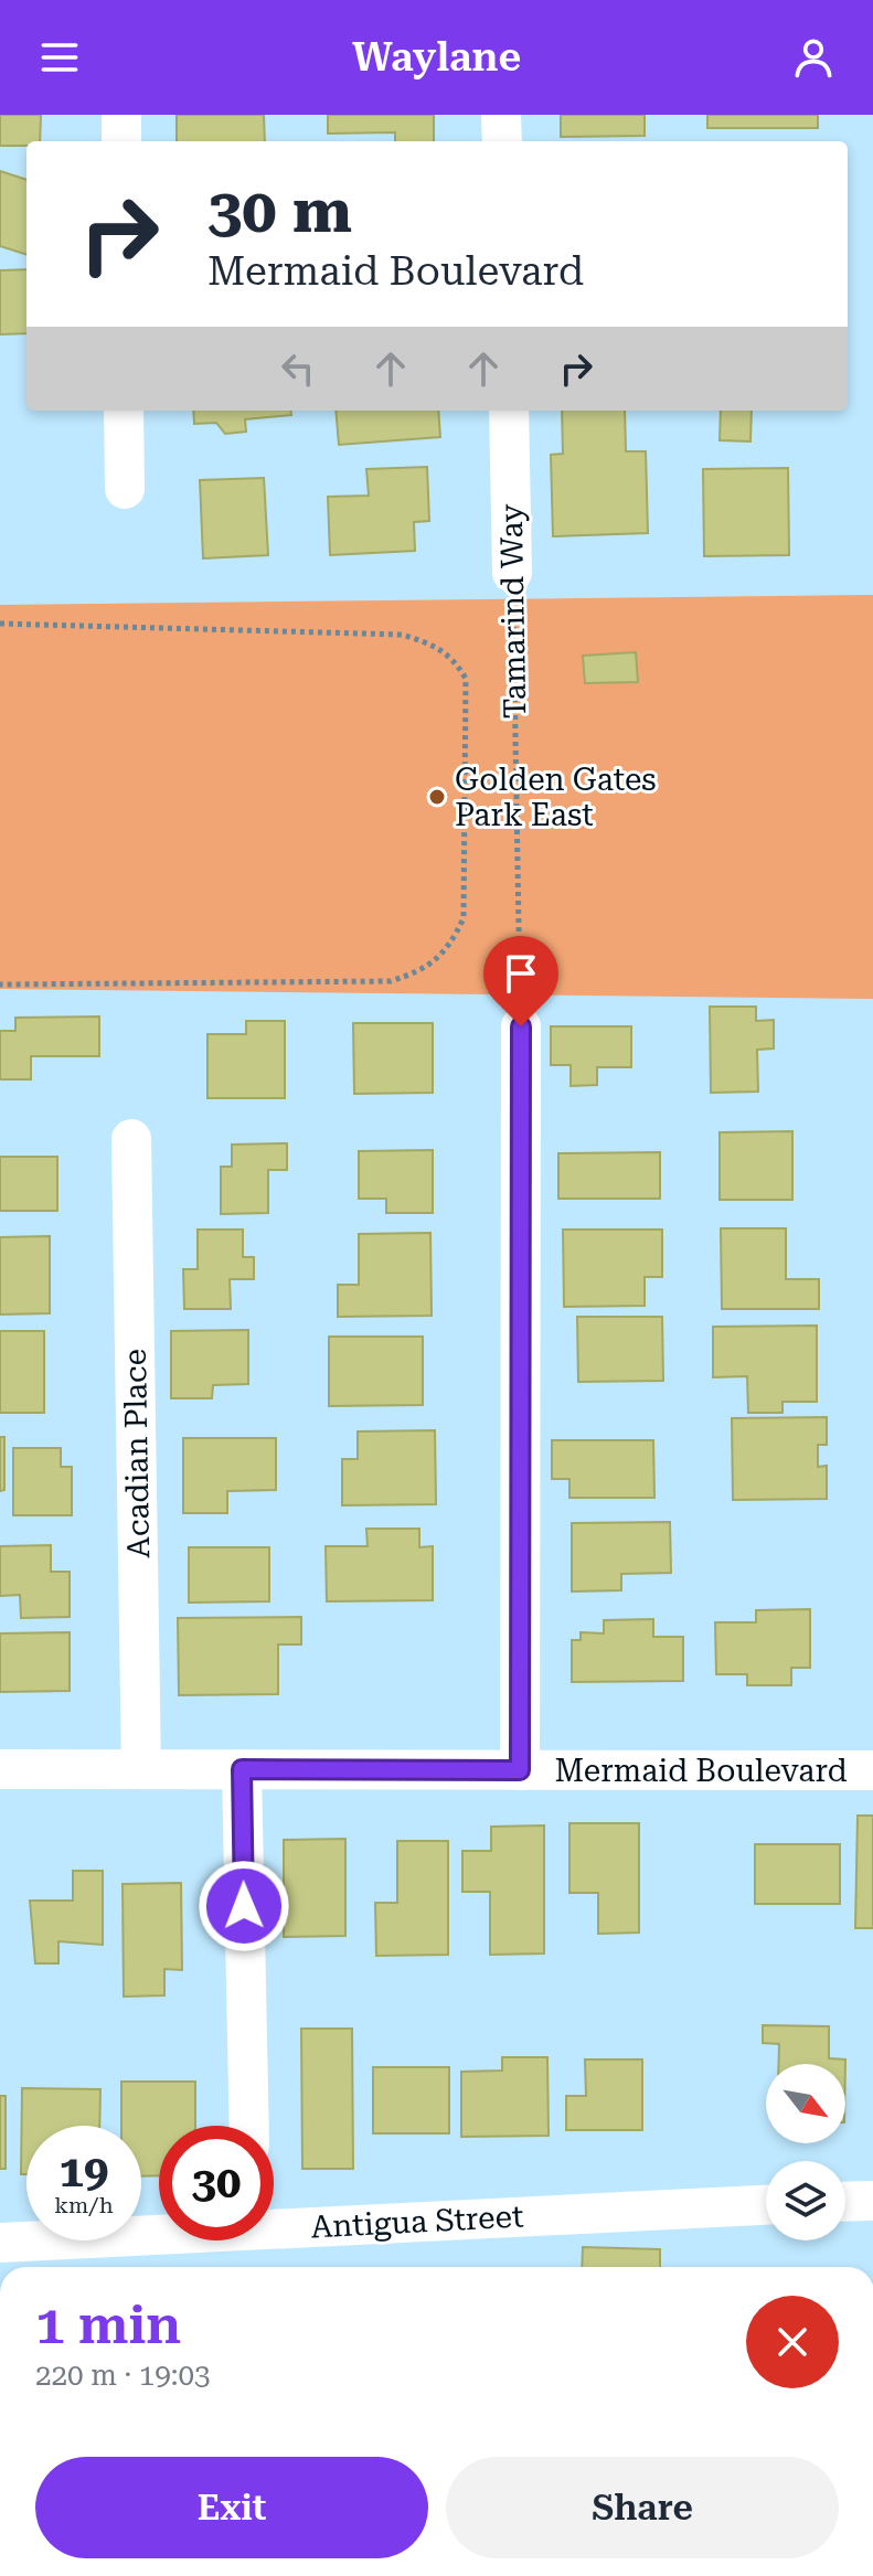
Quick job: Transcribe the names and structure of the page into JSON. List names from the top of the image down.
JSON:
{
  "streets": {
    "street": [
      "Tamarind Way",
      "Acadian Place",
      "Mermaid Boulevard",
      "Antigua Street"
    ]
  },
  "crossings": [
    ["Acadian Place", "Mermaid Boulevard"]
  ],
  "places": ["Golden Gates Park East"],
  "north": "bottom right",
  "page": {
    "header": "Waylane",
    "turn": ["30 m", "Mermaid Boulevard"],
    "speed": "19 km/h",
    "limit": "30",
    "heading": ["1 min", "220 m · 19:03"],
    "buttons": ["Exit", "Share"]
  }
}
